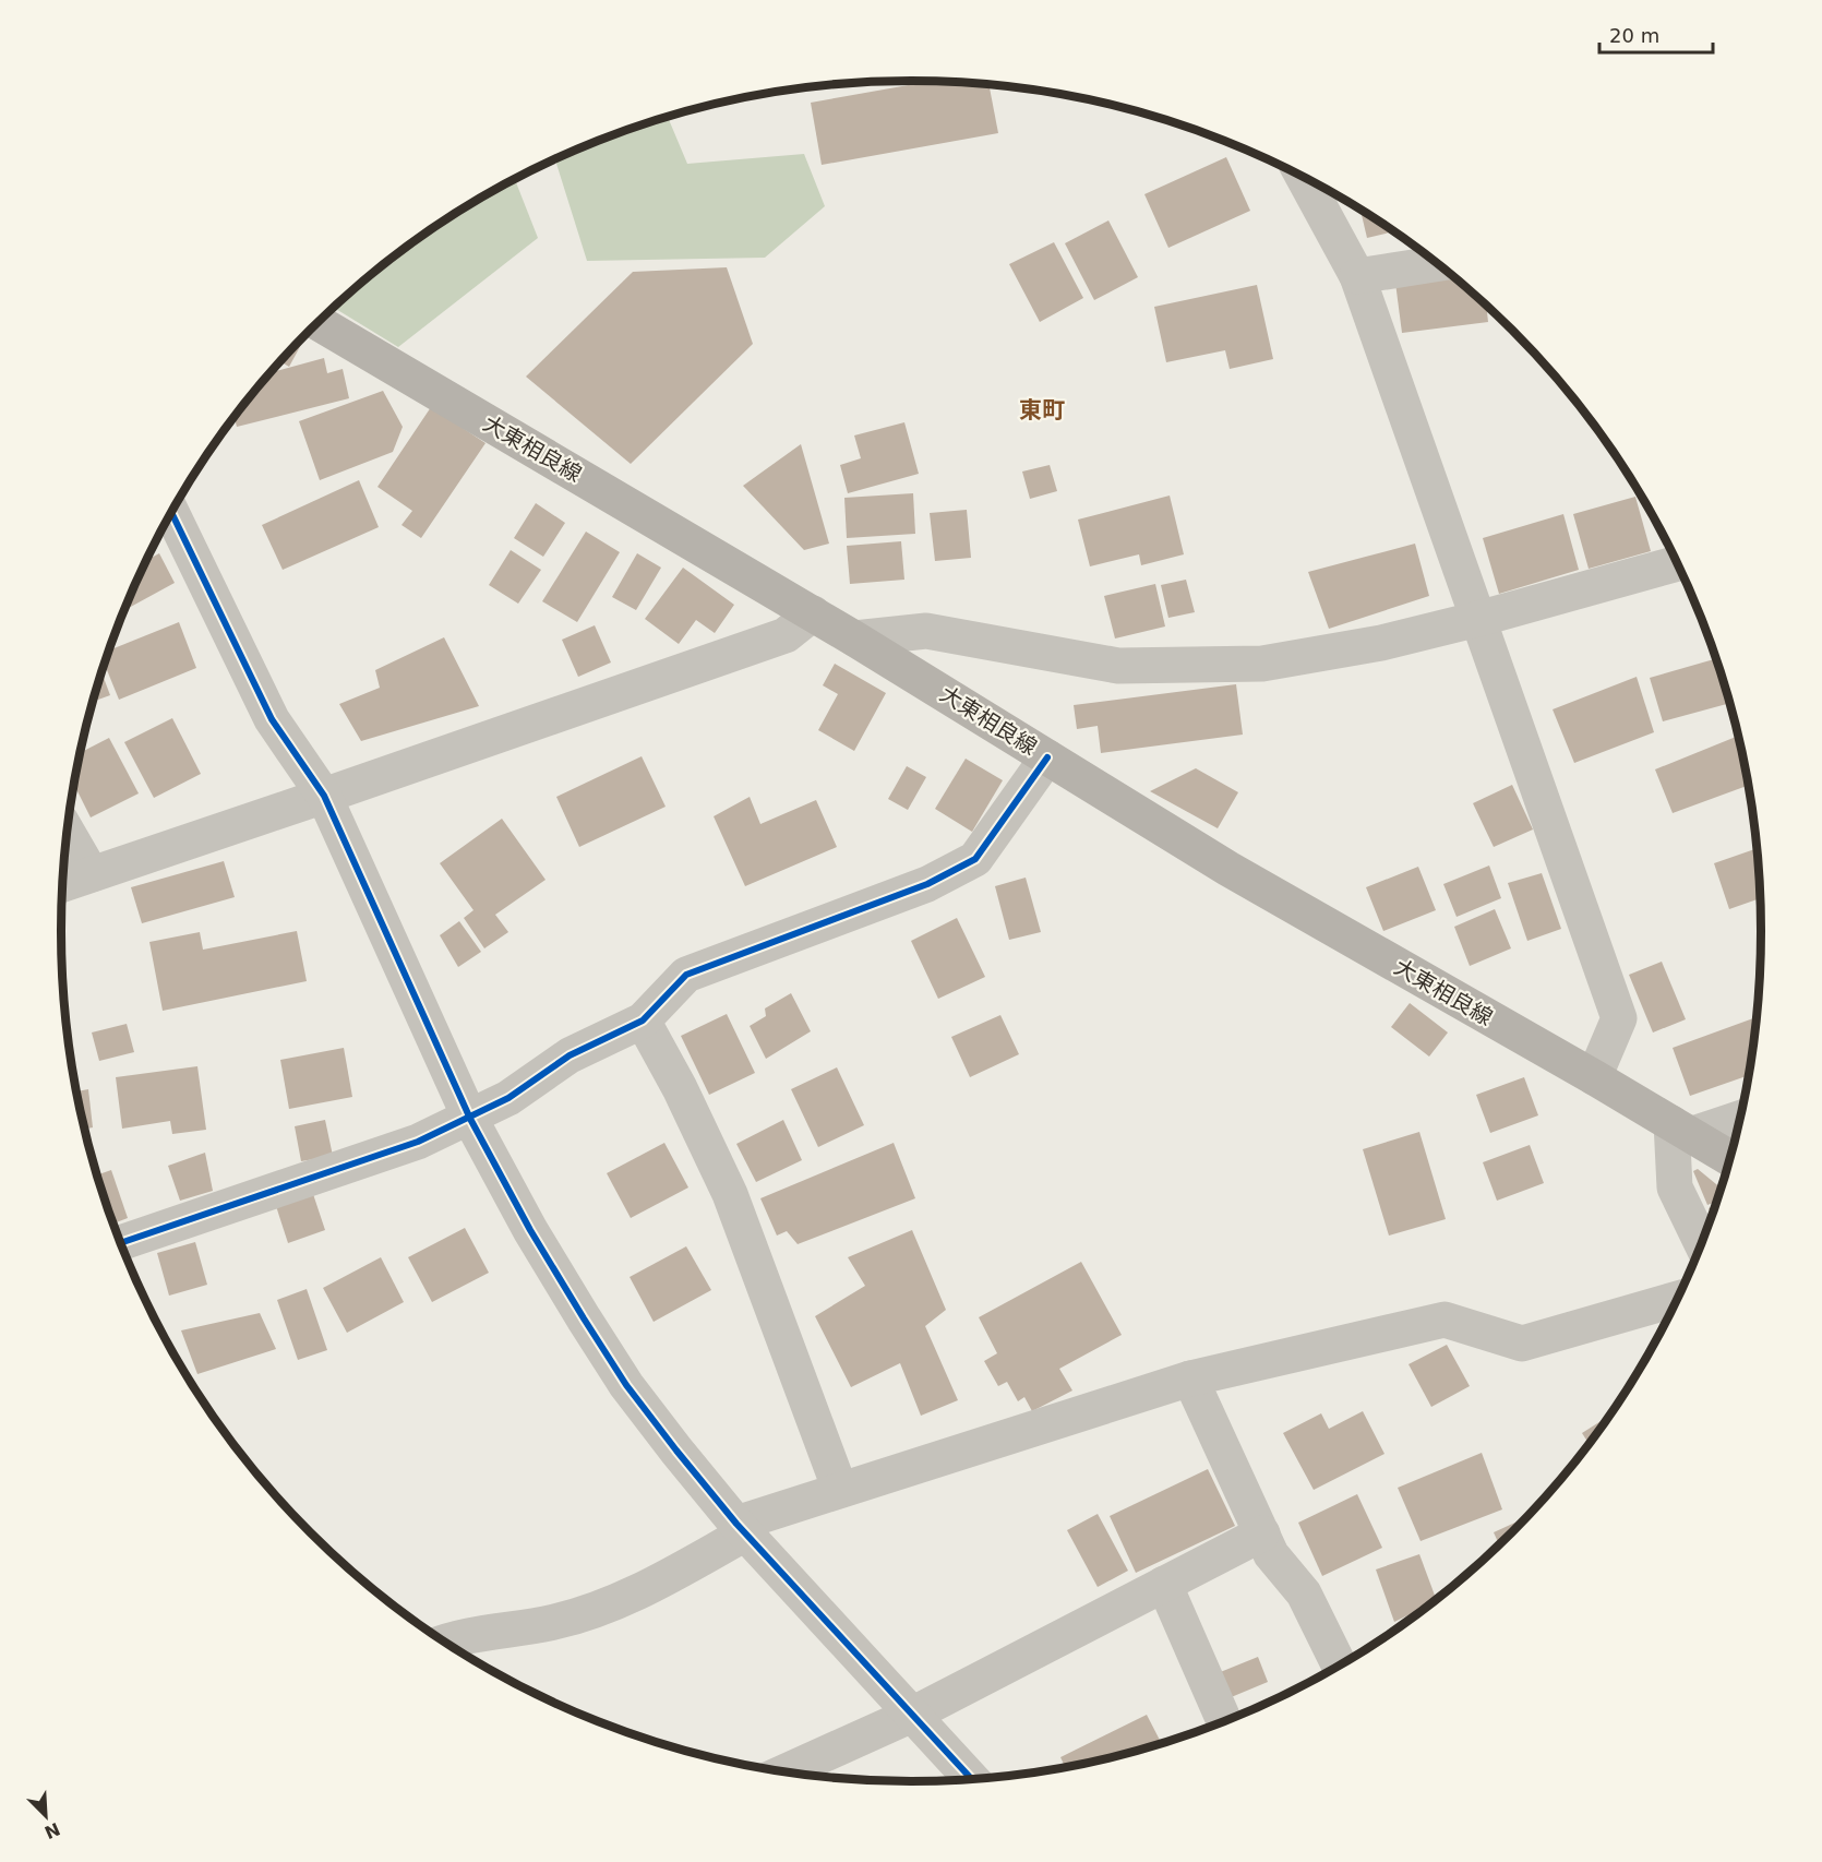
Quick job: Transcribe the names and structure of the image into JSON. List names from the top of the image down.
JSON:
{
  "streets": {
    "main road": ["大東相良線"]
  },
  "districts": ["東町"],
  "scale_bar": "20 m",
  "north": "bottom right"
}
